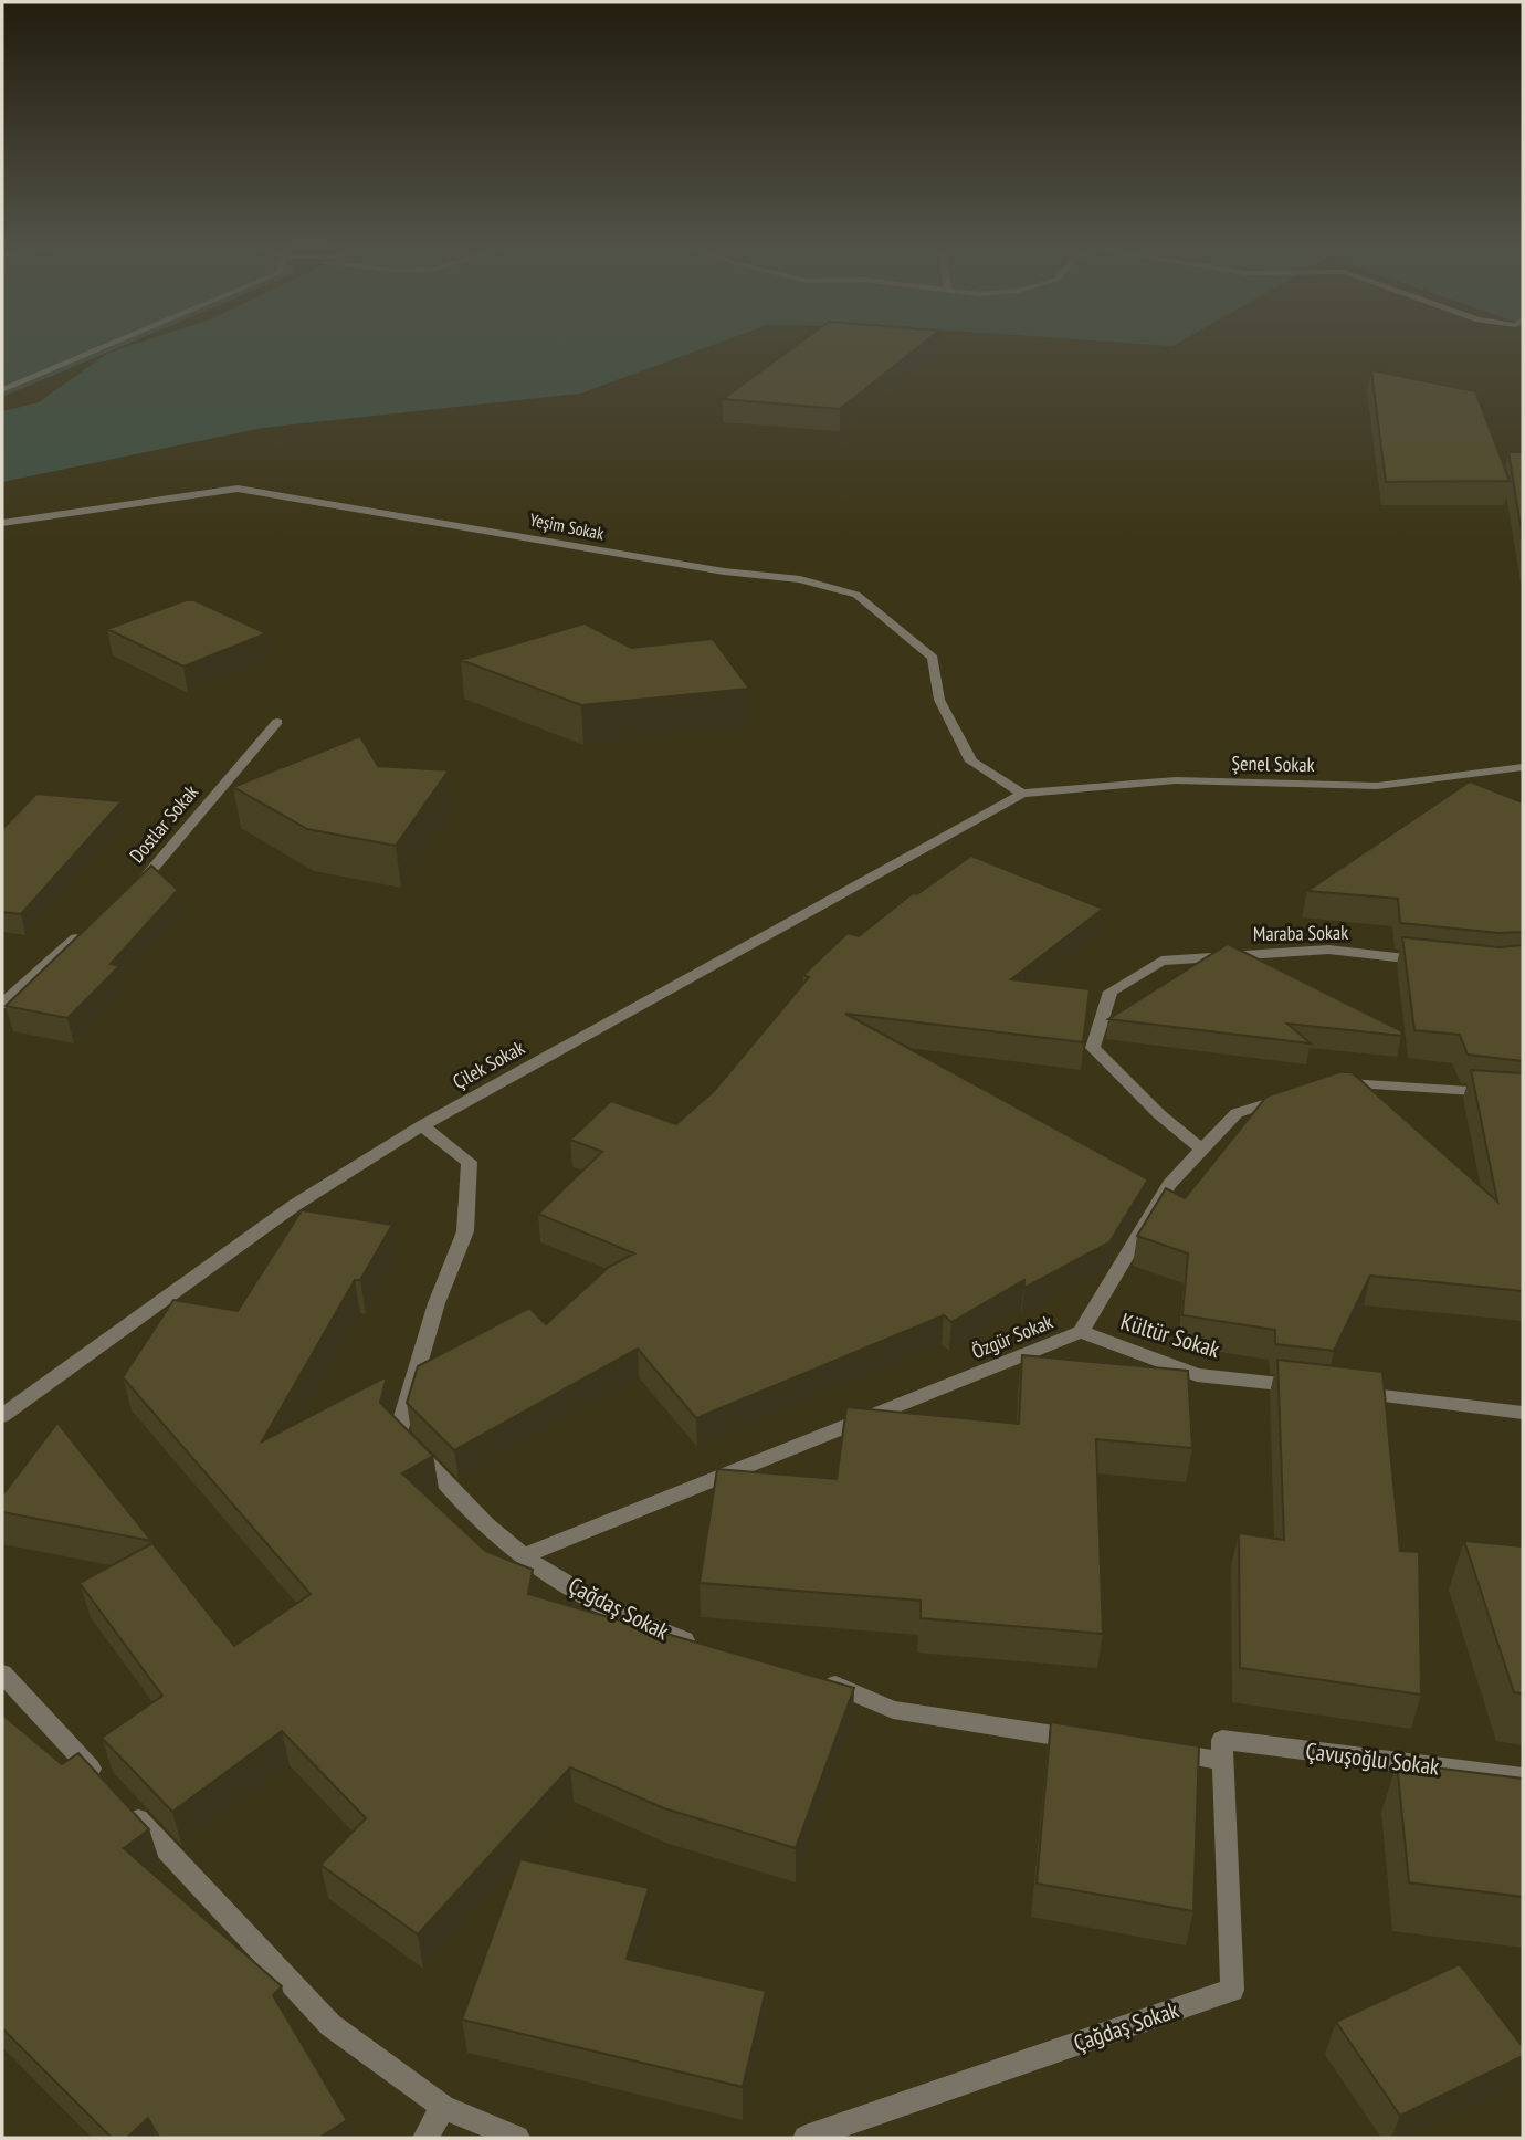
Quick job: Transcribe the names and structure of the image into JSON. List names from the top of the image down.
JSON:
{
  "streets": {
    "street": [
      "Yeşim Sokak",
      "Şenel Sokak",
      "Dostlar Sokak",
      "Maraba Sokak",
      "Çilek Sokak",
      "Kültür Sokak",
      "Özgür Sokak",
      "Çağdaş Sokak",
      "Çavuşoğlu Sokak"
    ]
  },
  "crossings": [
    ["Yeşim Sokak", "Şenel Sokak"],
    ["Yeşim Sokak", "Çilek Sokak"],
    ["Şenel Sokak", "Çilek Sokak"],
    ["Maraba Sokak", "Özgür Sokak"],
    ["Çilek Sokak", "Çağdaş Sokak"],
    ["Kültür Sokak", "Özgür Sokak"],
    ["Özgür Sokak", "Çağdaş Sokak"],
    ["Çağdaş Sokak", "Çavuşoğlu Sokak"]
  ]
}
